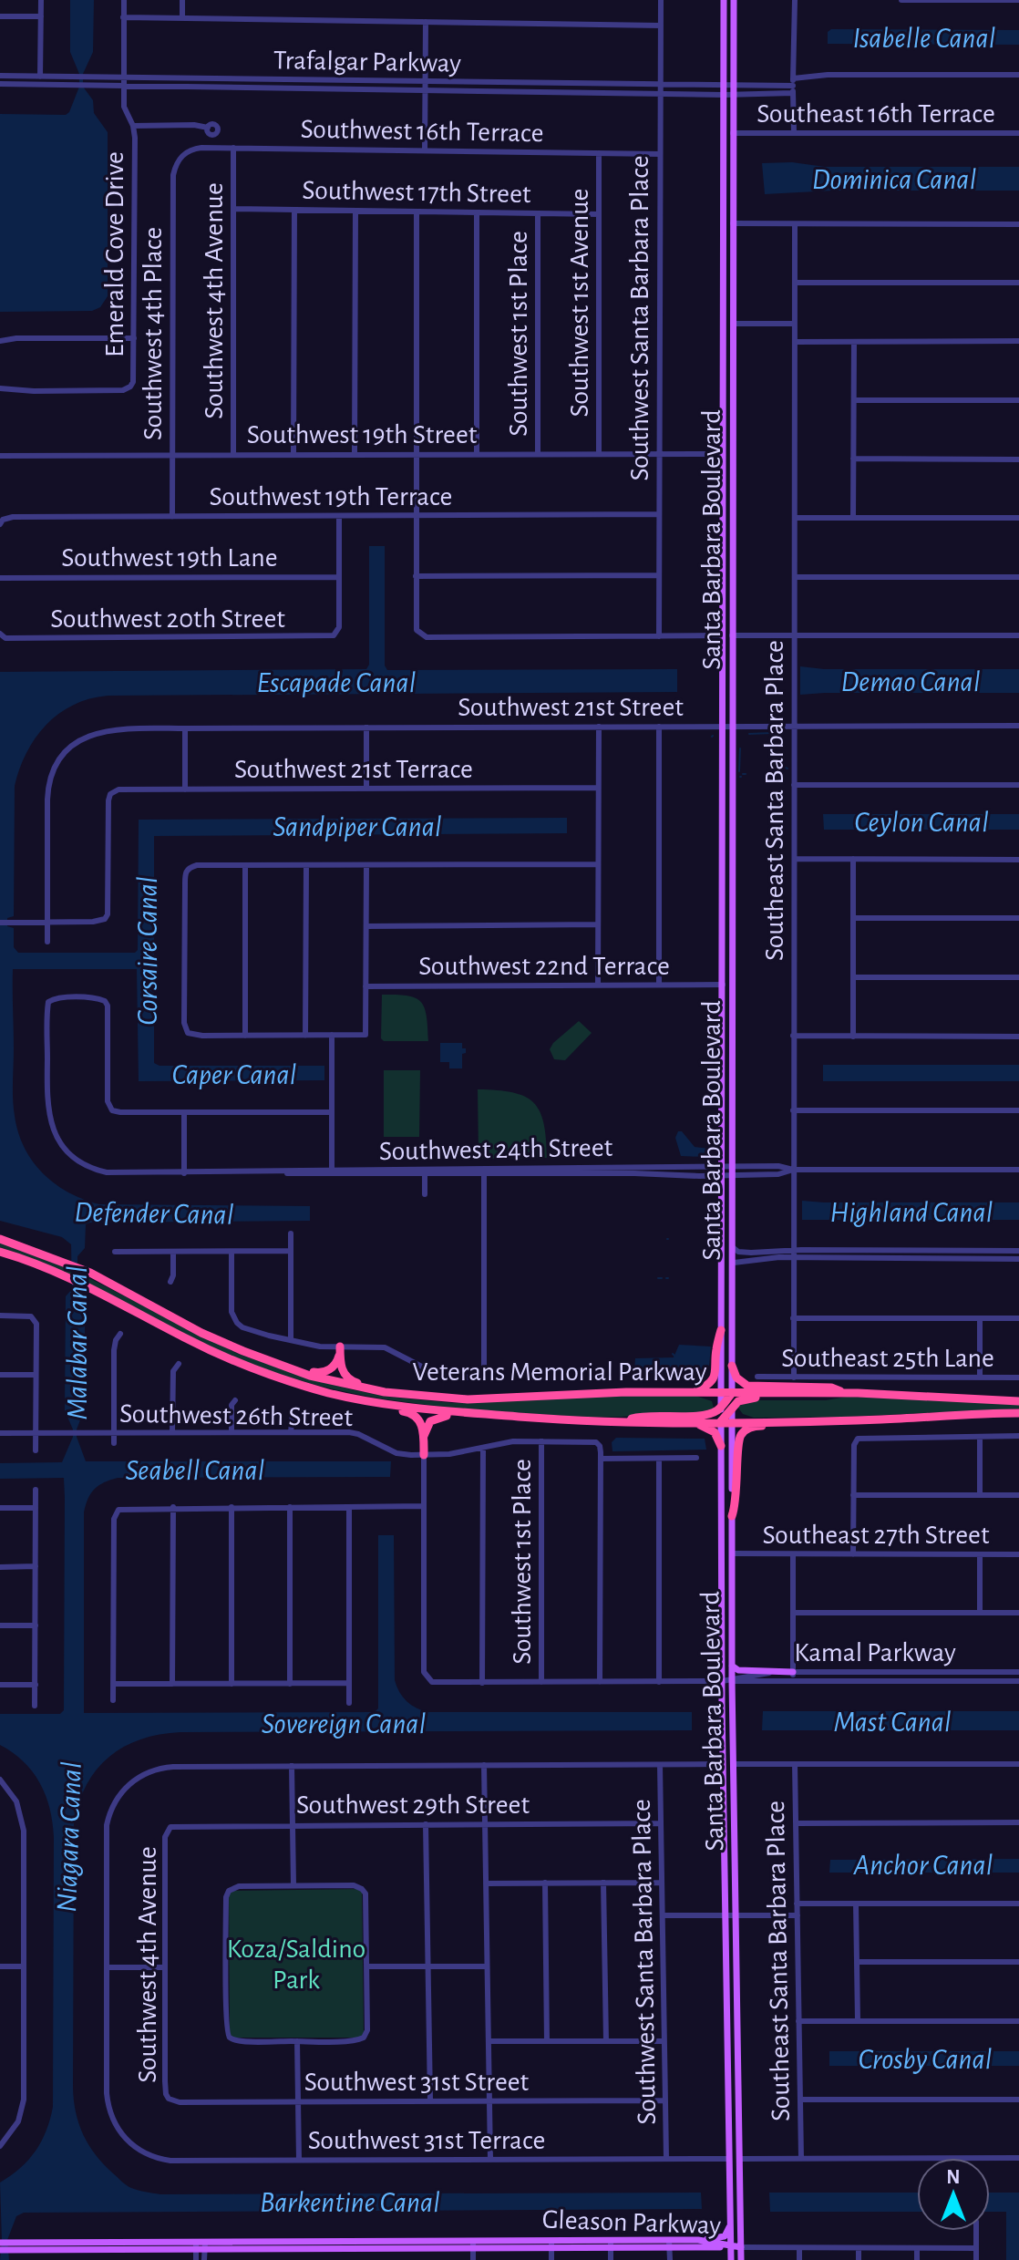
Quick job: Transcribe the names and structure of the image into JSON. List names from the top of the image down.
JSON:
{
  "streets": {
    "highway": ["Veterans Memorial Parkway"],
    "main road": ["Santa Barbara Boulevard", "Gleason Parkway"],
    "street": [
      "Trafalgar Parkway",
      "Southeast 16th Terrace",
      "Southwest 16th Terrace",
      "Southwest 17th Street",
      "Emerald Cove Drive",
      "Southwest 4th Avenue",
      "Southwest 1st Avenue",
      "Southwest Santa Barbara Place",
      "Southwest 4th Place",
      "Southwest 1st Place",
      "Southwest 19th Street",
      "Southwest 19th Terrace",
      "Southwest 19th Lane",
      "Southwest 20th Street",
      "Southwest 21st Street",
      "Southwest 21st Terrace",
      "Southeast Santa Barbara Place",
      "Southwest 22nd Terrace",
      "Southwest 24th Street",
      "Southeast 25th Lane",
      "Southwest 26th Street",
      "Southeast 27th Street",
      "Kamal Parkway",
      "Southwest 29th Street",
      "Southwest 31st Street",
      "Southwest 31st Terrace"
    ]
  },
  "crossings": [
    ["Trafalgar Parkway", "Emerald Cove Drive"],
    ["Trafalgar Parkway", "Southwest Santa Barbara Place"],
    ["Trafalgar Parkway", "Santa Barbara Boulevard"],
    ["Southeast 16th Terrace", "Santa Barbara Boulevard"],
    ["Southwest 16th Terrace", "Southwest 4th Avenue"],
    ["Southwest 16th Terrace", "Southwest 1st Avenue"],
    ["Southwest 16th Terrace", "Southwest Santa Barbara Place"],
    ["Southwest 16th Terrace", "Southwest 4th Place"],
    ["Southwest 17th Street", "Southwest 4th Avenue"],
    ["Southwest 17th Street", "Southwest 1st Avenue"],
    ["Southwest 17th Street", "Southwest 1st Place"],
    ["Southwest 4th Avenue", "Southwest 19th Street"],
    ["Southwest 4th Avenue", "Southwest 29th Street"],
    ["Southwest 4th Avenue", "Southwest 31st Street"],
    ["Southwest 1st Avenue", "Southwest 19th Street"],
    ["Southwest Santa Barbara Place", "Southwest 19th Street"],
    ["Southwest Santa Barbara Place", "Southwest 19th Terrace"],
    ["Southwest Santa Barbara Place", "Southwest 29th Street"],
    ["Southwest Santa Barbara Place", "Southwest 31st Street"],
    ["Southwest Santa Barbara Place", "Southwest 31st Terrace"],
    ["Southwest 4th Place", "Southwest 19th Street"],
    ["Southwest 4th Place", "Southwest 19th Terrace"],
    ["Southwest 1st Place", "Southwest 19th Street"],
    ["Southwest 1st Place", "Southwest 26th Street"],
    ["Southwest 1st Place", "Kamal Parkway"],
    ["Southwest 19th Street", "Santa Barbara Boulevard"],
    ["Santa Barbara Boulevard", "Southwest 21st Street"],
    ["Santa Barbara Boulevard", "Southwest 22nd Terrace"],
    ["Santa Barbara Boulevard", "Southwest 24th Street"],
    ["Santa Barbara Boulevard", "Veterans Memorial Parkway"],
    ["Santa Barbara Boulevard", "Southeast 27th Street"],
    ["Santa Barbara Boulevard", "Kamal Parkway"],
    ["Santa Barbara Boulevard", "Southwest 31st Terrace"],
    ["Santa Barbara Boulevard", "Gleason Parkway"],
    ["Southwest 19th Lane", "Southwest 20th Street"],
    ["Southwest 21st Street", "Southwest 21st Terrace"],
    ["Southwest 21st Street", "Southeast Santa Barbara Place"],
    ["Southeast Santa Barbara Place", "Southwest 24th Street"],
    ["Southeast Santa Barbara Place", "Southeast 25th Lane"]
  ],
  "water": [
    "Isabelle Canal",
    "Dominica Canal",
    "Demao Canal",
    "Escapade Canal",
    "Ceylon Canal",
    "Sandpiper Canal",
    "Corsaire Canal",
    "Caper Canal",
    "Highland Canal",
    "Defender Canal",
    "Malabar Canal",
    "Seabell Canal",
    "Mast Canal",
    "Sovereign Canal",
    "Niagara Canal",
    "Anchor Canal",
    "Crosby Canal",
    "Barkentine Canal"
  ],
  "parks": ["Koza/Saldino Park"],
  "north": "top"
}
